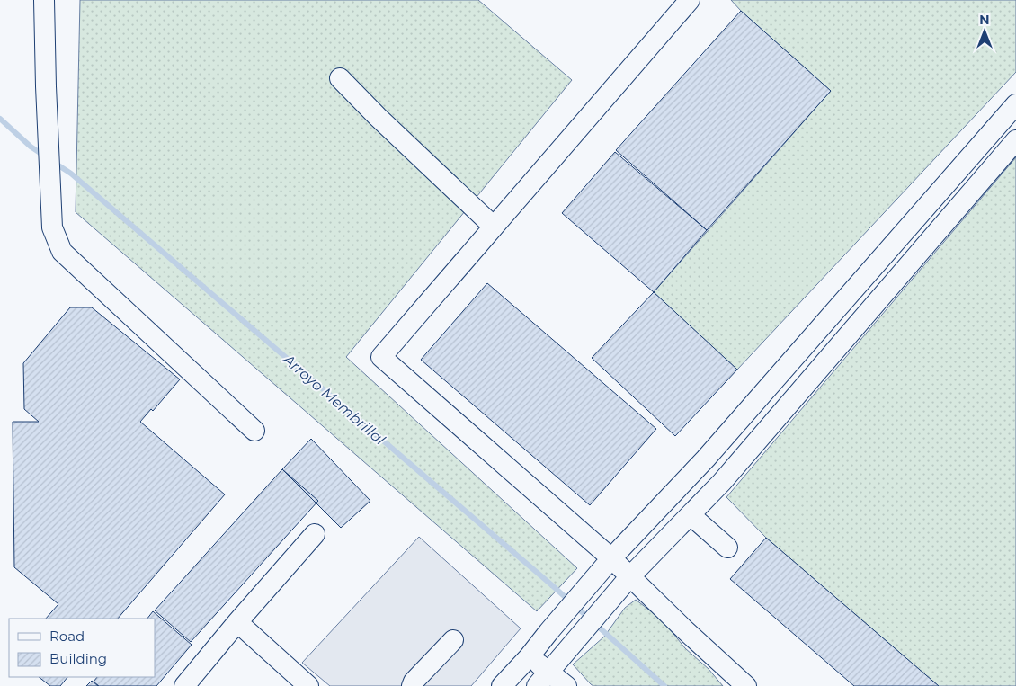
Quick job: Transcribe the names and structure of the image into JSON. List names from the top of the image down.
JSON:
{
  "water": ["Arroyo Membrillal"],
  "legend": ["Road", "Building"],
  "north": "top"
}
